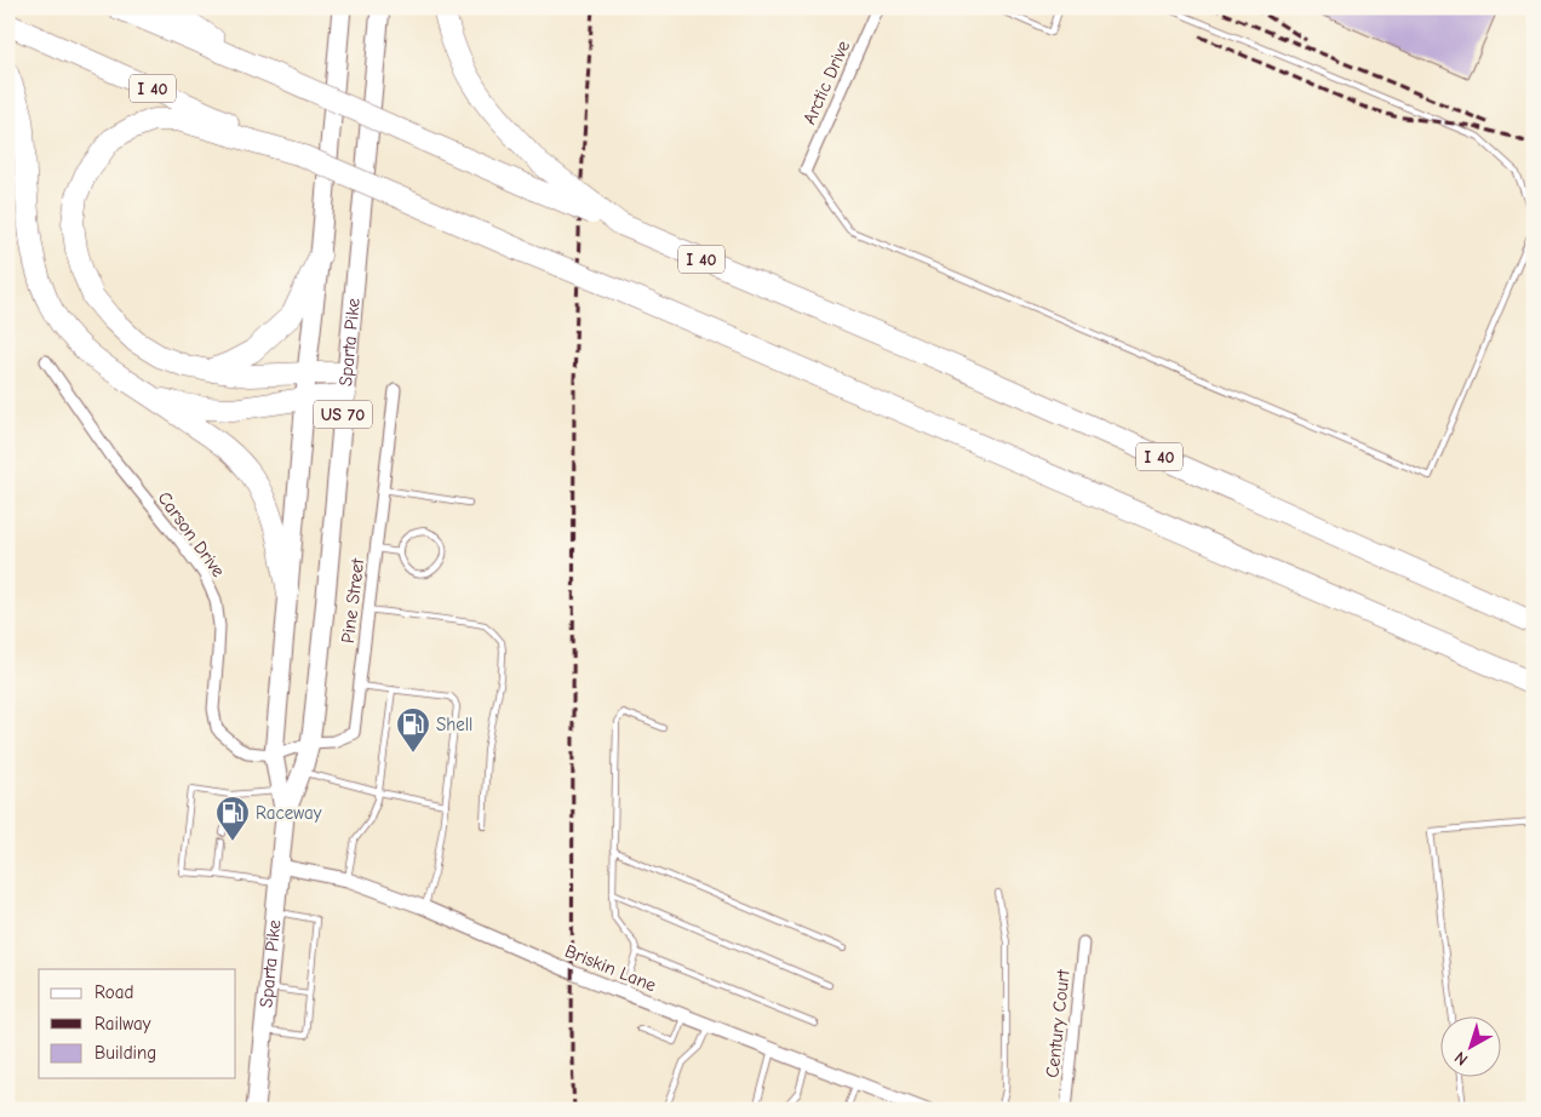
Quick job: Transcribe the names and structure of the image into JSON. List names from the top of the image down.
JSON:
{
  "streets": {
    "highway": ["I 40"],
    "main road": ["Sparta Pike", "US 70"],
    "street": [
      "Arctic Drive",
      "Carson Drive",
      "Pine Street",
      "Briskin Lane",
      "Century Court"
    ]
  },
  "crossings": [
    ["Sparta Pike", "Carson Drive"],
    ["Sparta Pike", "Pine Street"],
    ["Sparta Pike", "Briskin Lane"],
    ["Carson Drive", "Pine Street"]
  ],
  "places": {
    "fuel station": ["Shell", "Raceway"]
  },
  "legend": ["Road", "Railway", "Building"],
  "north": "bottom left"
}
